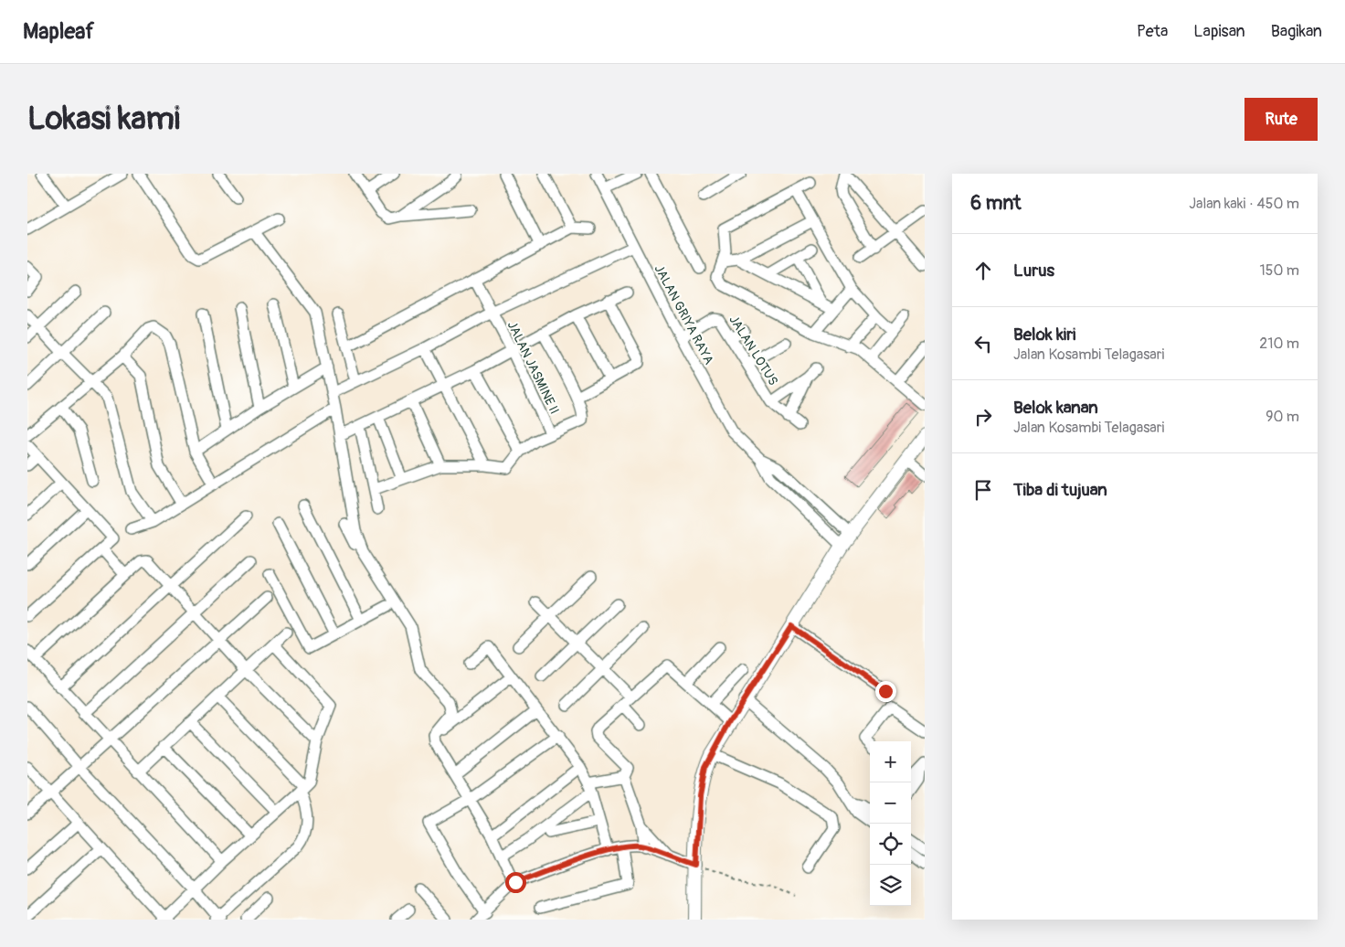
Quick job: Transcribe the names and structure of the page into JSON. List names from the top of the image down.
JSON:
{
  "streets": {
    "street": ["JALAN GRIYA RAYA", "JALAN LOTUS", "JALAN JASMINE II"]
  },
  "crossings": [
    ["JALAN GRIYA RAYA", "JALAN LOTUS"]
  ],
  "page": {
    "header": "Mapleaf",
    "nav": ["Peta", "Lapisan", "Bagikan"],
    "buttons": "Rute",
    "title": "Lokasi kami",
    "heading": ["6 mnt", "Jalan kaki · 450 m"],
    "list": [
      ["Lurus", "150 m"],
      ["Belok kiri", "Jalan Kosambi Telagasari", "210 m"],
      ["Belok kanan", "Jalan Kosambi Telagasari", "90 m"],
      "Tiba di tujuan"
    ],
    "map_buttons": ["+", "−"]
  }
}
